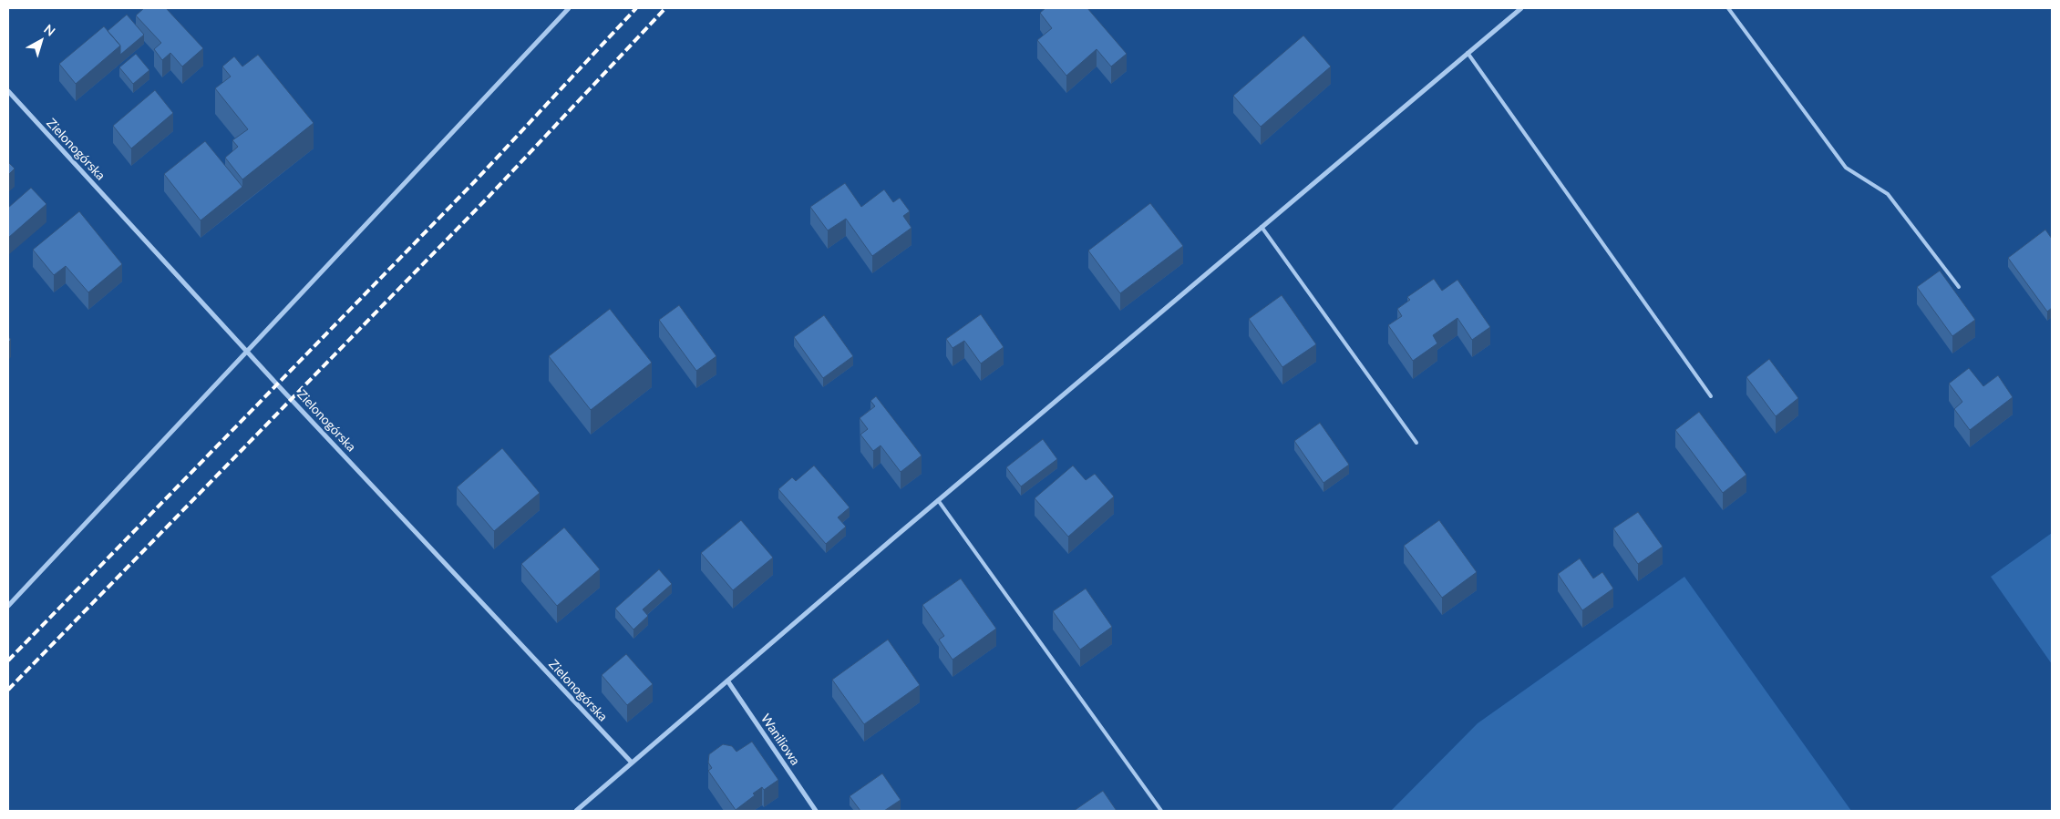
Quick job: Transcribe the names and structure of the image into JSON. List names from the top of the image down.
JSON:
{
  "streets": {
    "street": ["Zielonogórska", "Waniliowa"]
  },
  "north": "top right"
}
